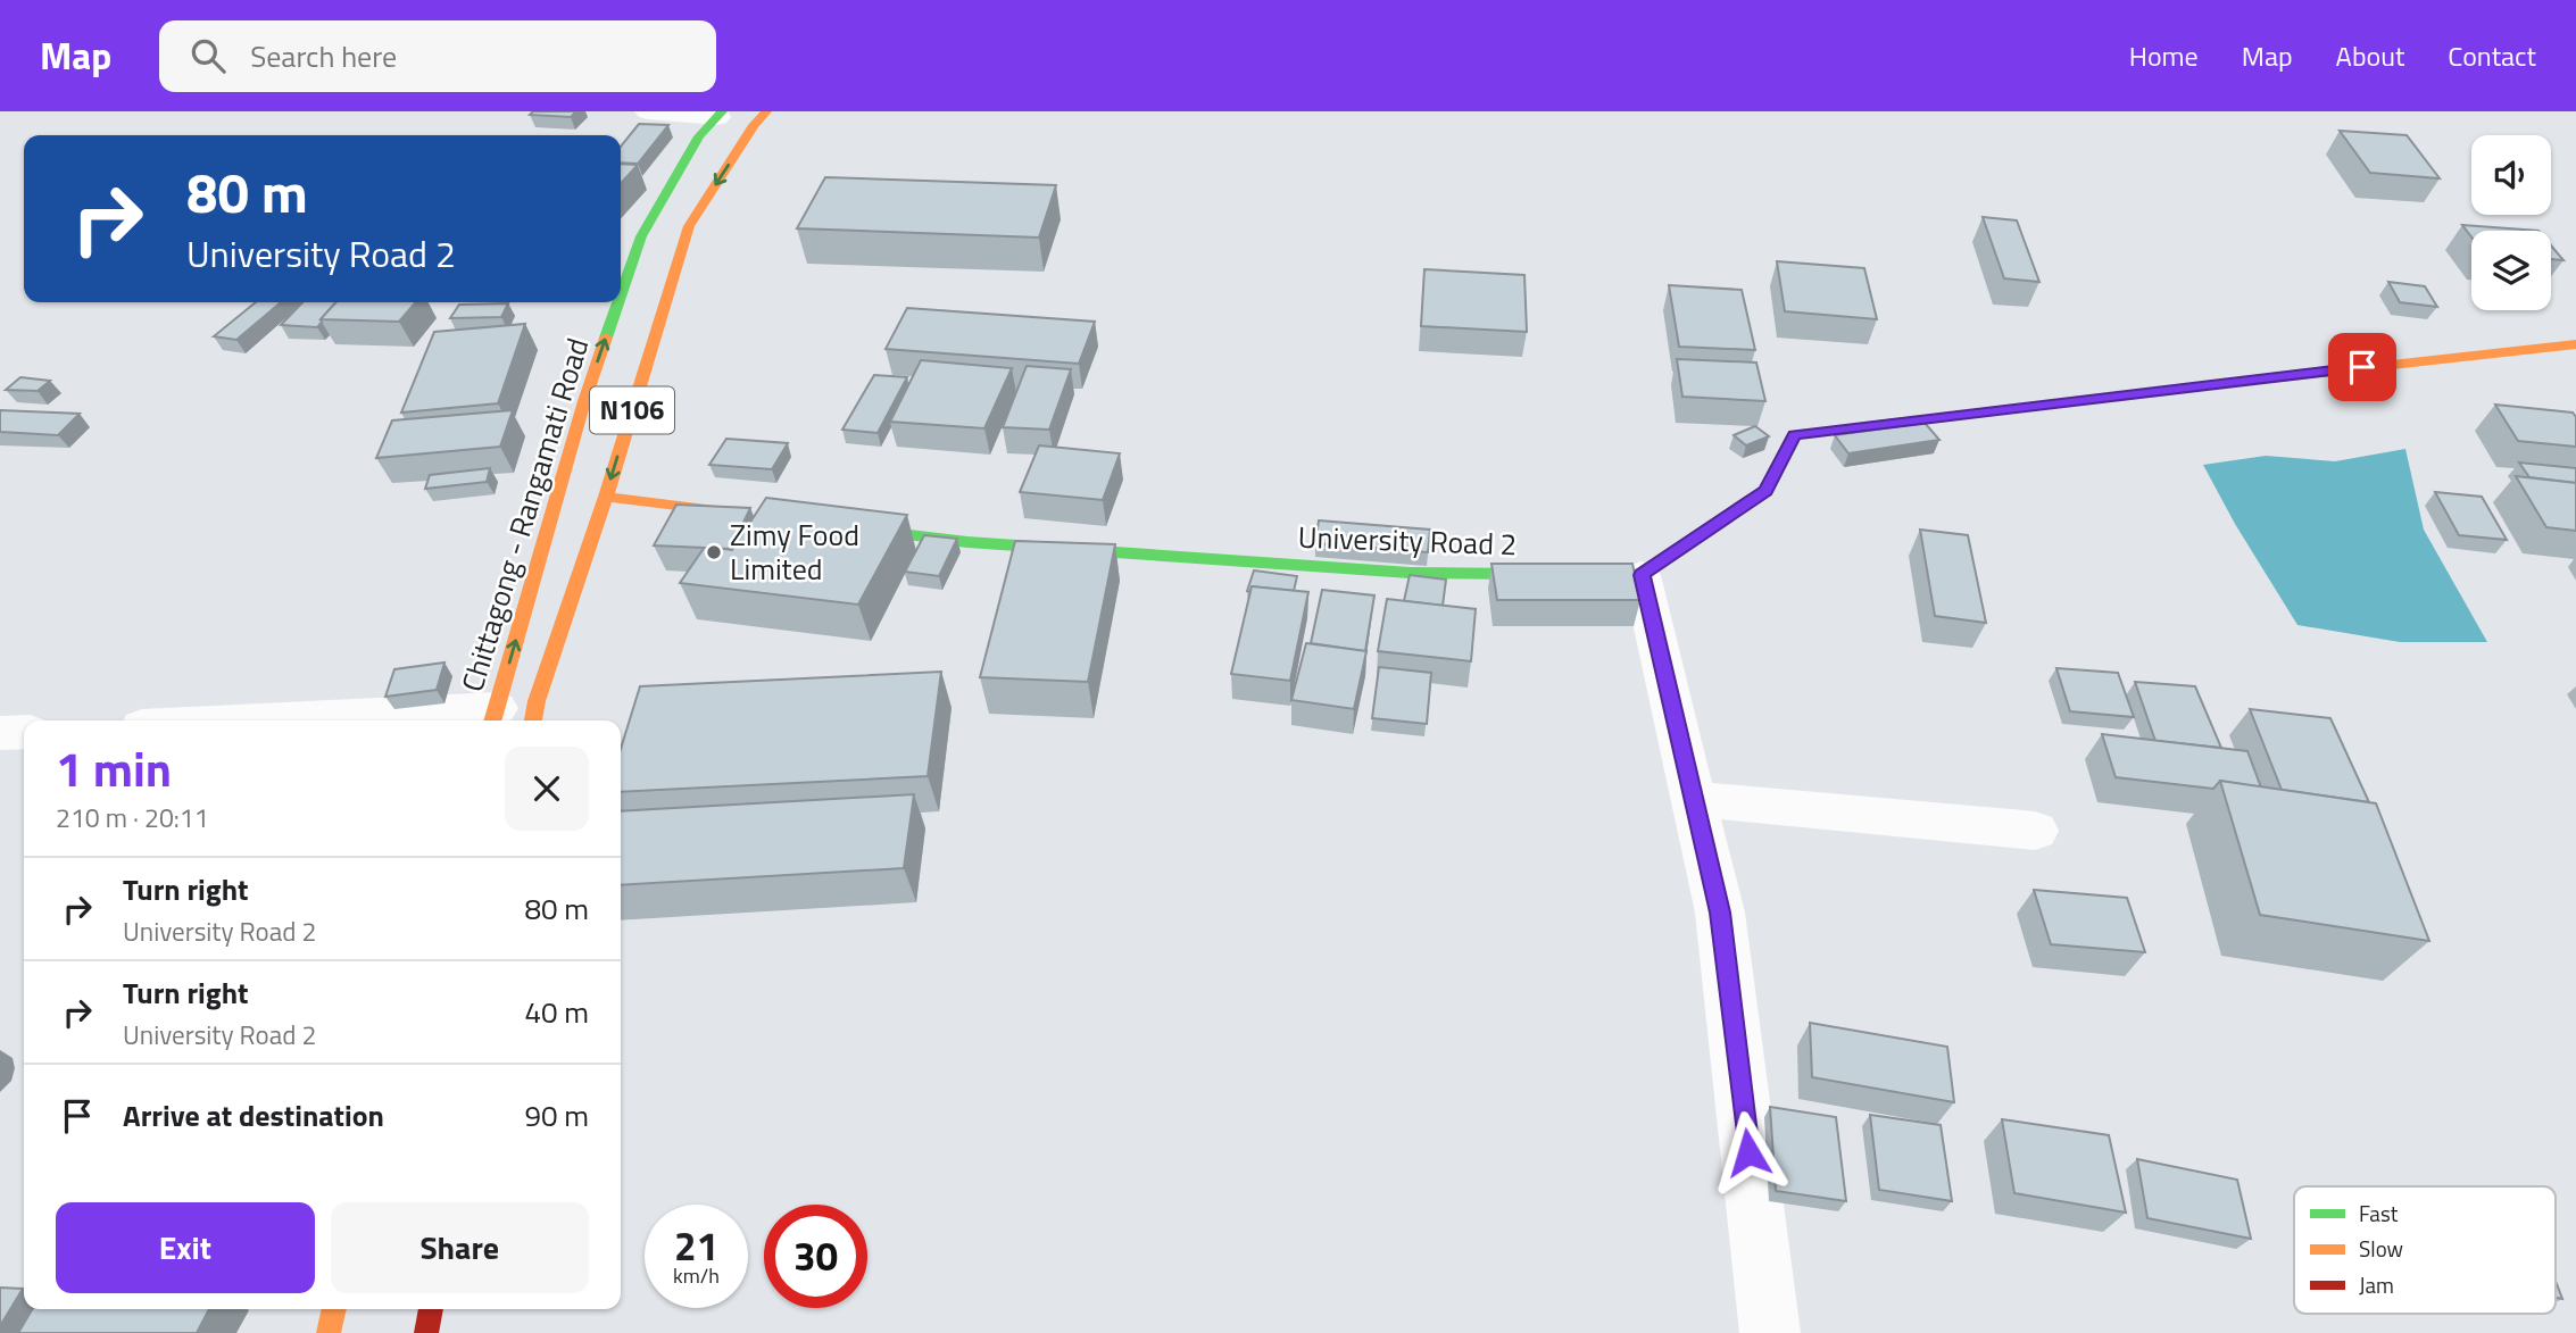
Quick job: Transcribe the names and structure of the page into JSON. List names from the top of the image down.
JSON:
{
  "streets": {
    "main road": ["N106", "Chittagong - Rangamati Road", "University Road 2"]
  },
  "crossings": [
    ["N106", "Chittagong - Rangamati Road"]
  ],
  "places": ["Zimy Food Limited"],
  "legend": ["Fast", "Slow", "Jam"],
  "page": {
    "header": "Map",
    "search": "Search here",
    "nav": [
      "Home",
      "Map",
      "About",
      "Contact"
    ],
    "turn": ["80 m", "University Road 2"],
    "heading": ["1 min", "210 m · 20:11"],
    "list": [
      {
        "name": "Turn right",
        "note": "University Road 2",
        "value": "80 m"
      },
      {
        "name": "Turn right",
        "note": "University Road 2",
        "value": "40 m"
      },
      {
        "name": "Arrive at destination",
        "value": "90 m"
      }
    ],
    "buttons": ["Exit", "Share"],
    "speed": "21 km/h",
    "limit": "30"
  }
}
